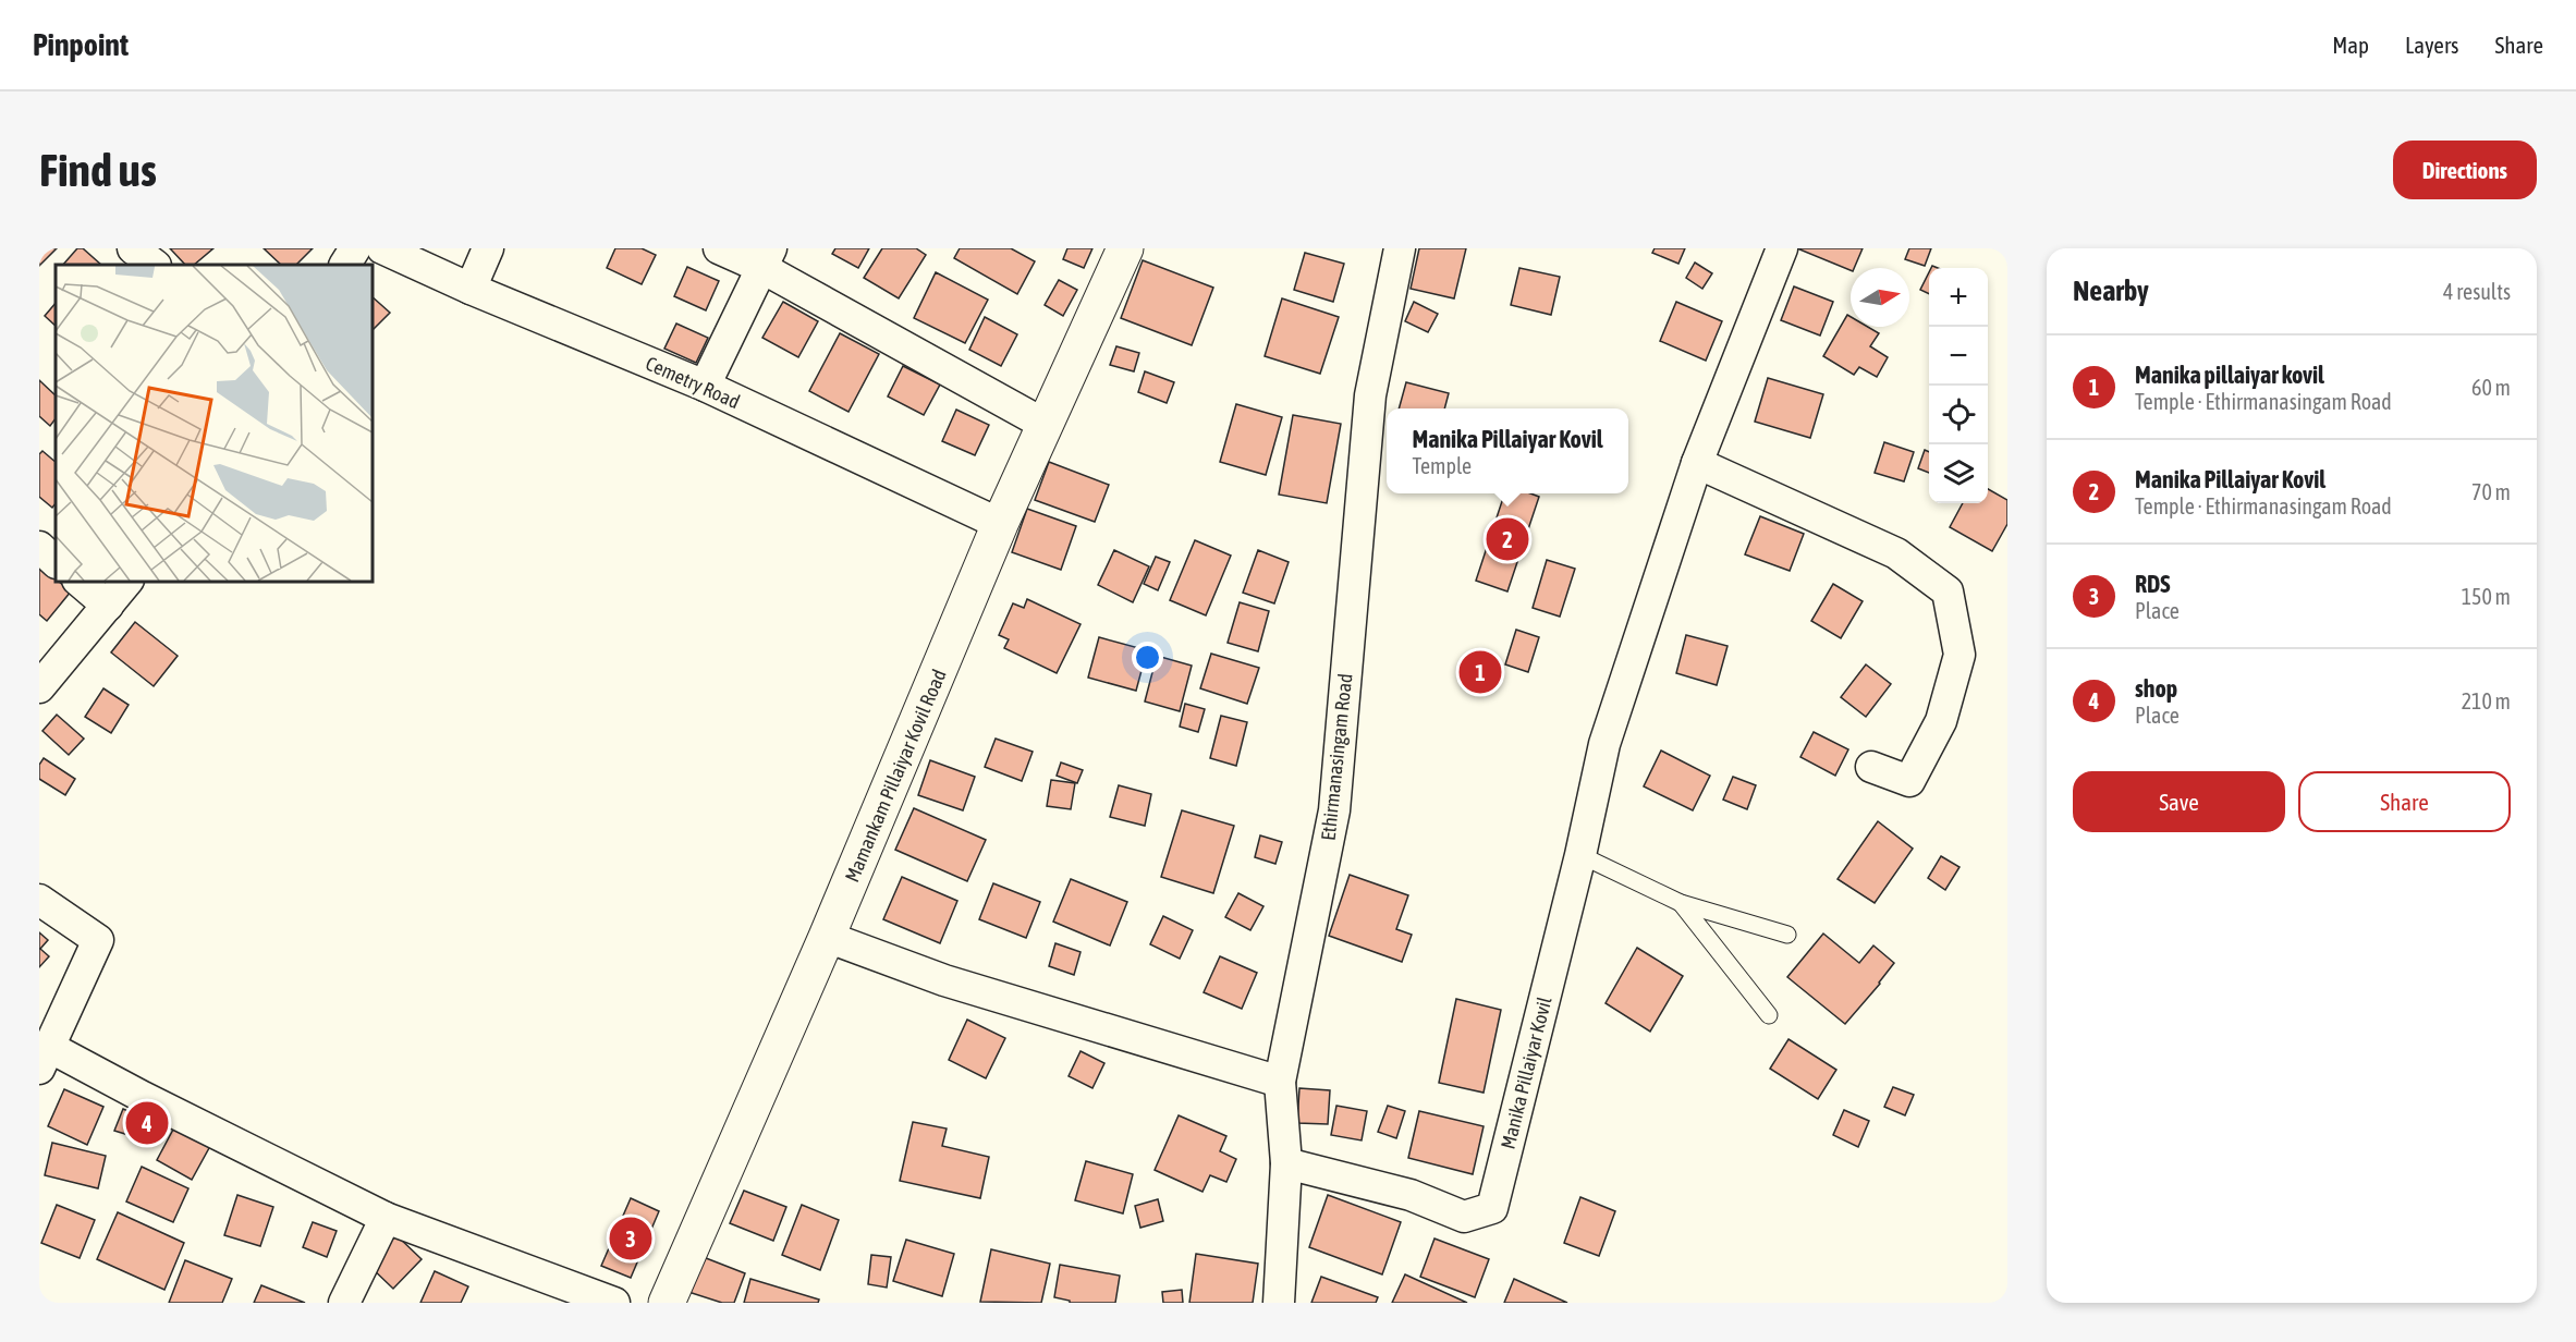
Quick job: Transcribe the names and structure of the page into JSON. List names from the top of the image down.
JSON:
{
  "streets": {
    "main road": ["Mamankam Pillaiyar Kovil Road"],
    "street": ["Cemetry Road", "Ethirmanasingam Road", "Manika Pillaiyar Kovil"]
  },
  "crossings": [
    ["Cemetry Road", "Mamankam Pillaiyar Kovil Road"],
    ["Ethirmanasingam Road", "Manika Pillaiyar Kovil"]
  ],
  "north": "right",
  "page": {
    "header": "Pinpoint",
    "nav": ["Map", "Layers", "Share"],
    "buttons": [
      "Directions",
      ["Save", "Share"]
    ],
    "title": "Find us",
    "heading": ["Nearby", "4 results"],
    "map_buttons": ["+", "−"],
    "list": [
      {
        "mark": "1",
        "name": "Manika pillaiyar kovil",
        "note": "Temple · Ethirmanasingam Road",
        "value": "60 m"
      },
      {
        "mark": "2",
        "name": "Manika Pillaiyar Kovil",
        "note": "Temple · Ethirmanasingam Road",
        "value": "70 m"
      },
      {
        "mark": "3",
        "name": "RDS",
        "note": "Place",
        "value": "150 m"
      },
      {
        "mark": "4",
        "name": "shop",
        "note": "Place",
        "value": "210 m"
      }
    ],
    "popup": ["Manika Pillaiyar Kovil", "Temple"],
    "pins": [
      "2",
      "1",
      "4",
      "3"
    ]
  }
}
